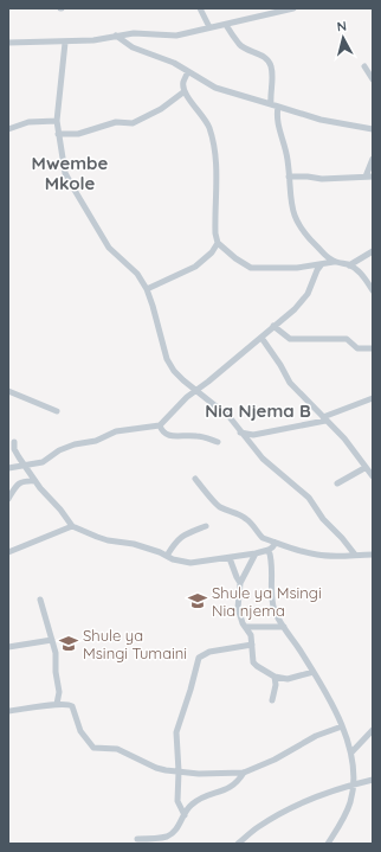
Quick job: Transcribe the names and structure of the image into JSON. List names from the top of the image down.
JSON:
{
  "districts": ["Mwembe Mkole", "Nia Njema B"],
  "places": {
    "school or university": ["Shule ya Msingi Nia njema", "Shule ya Msingi Tumaini"]
  },
  "north": "top"
}
